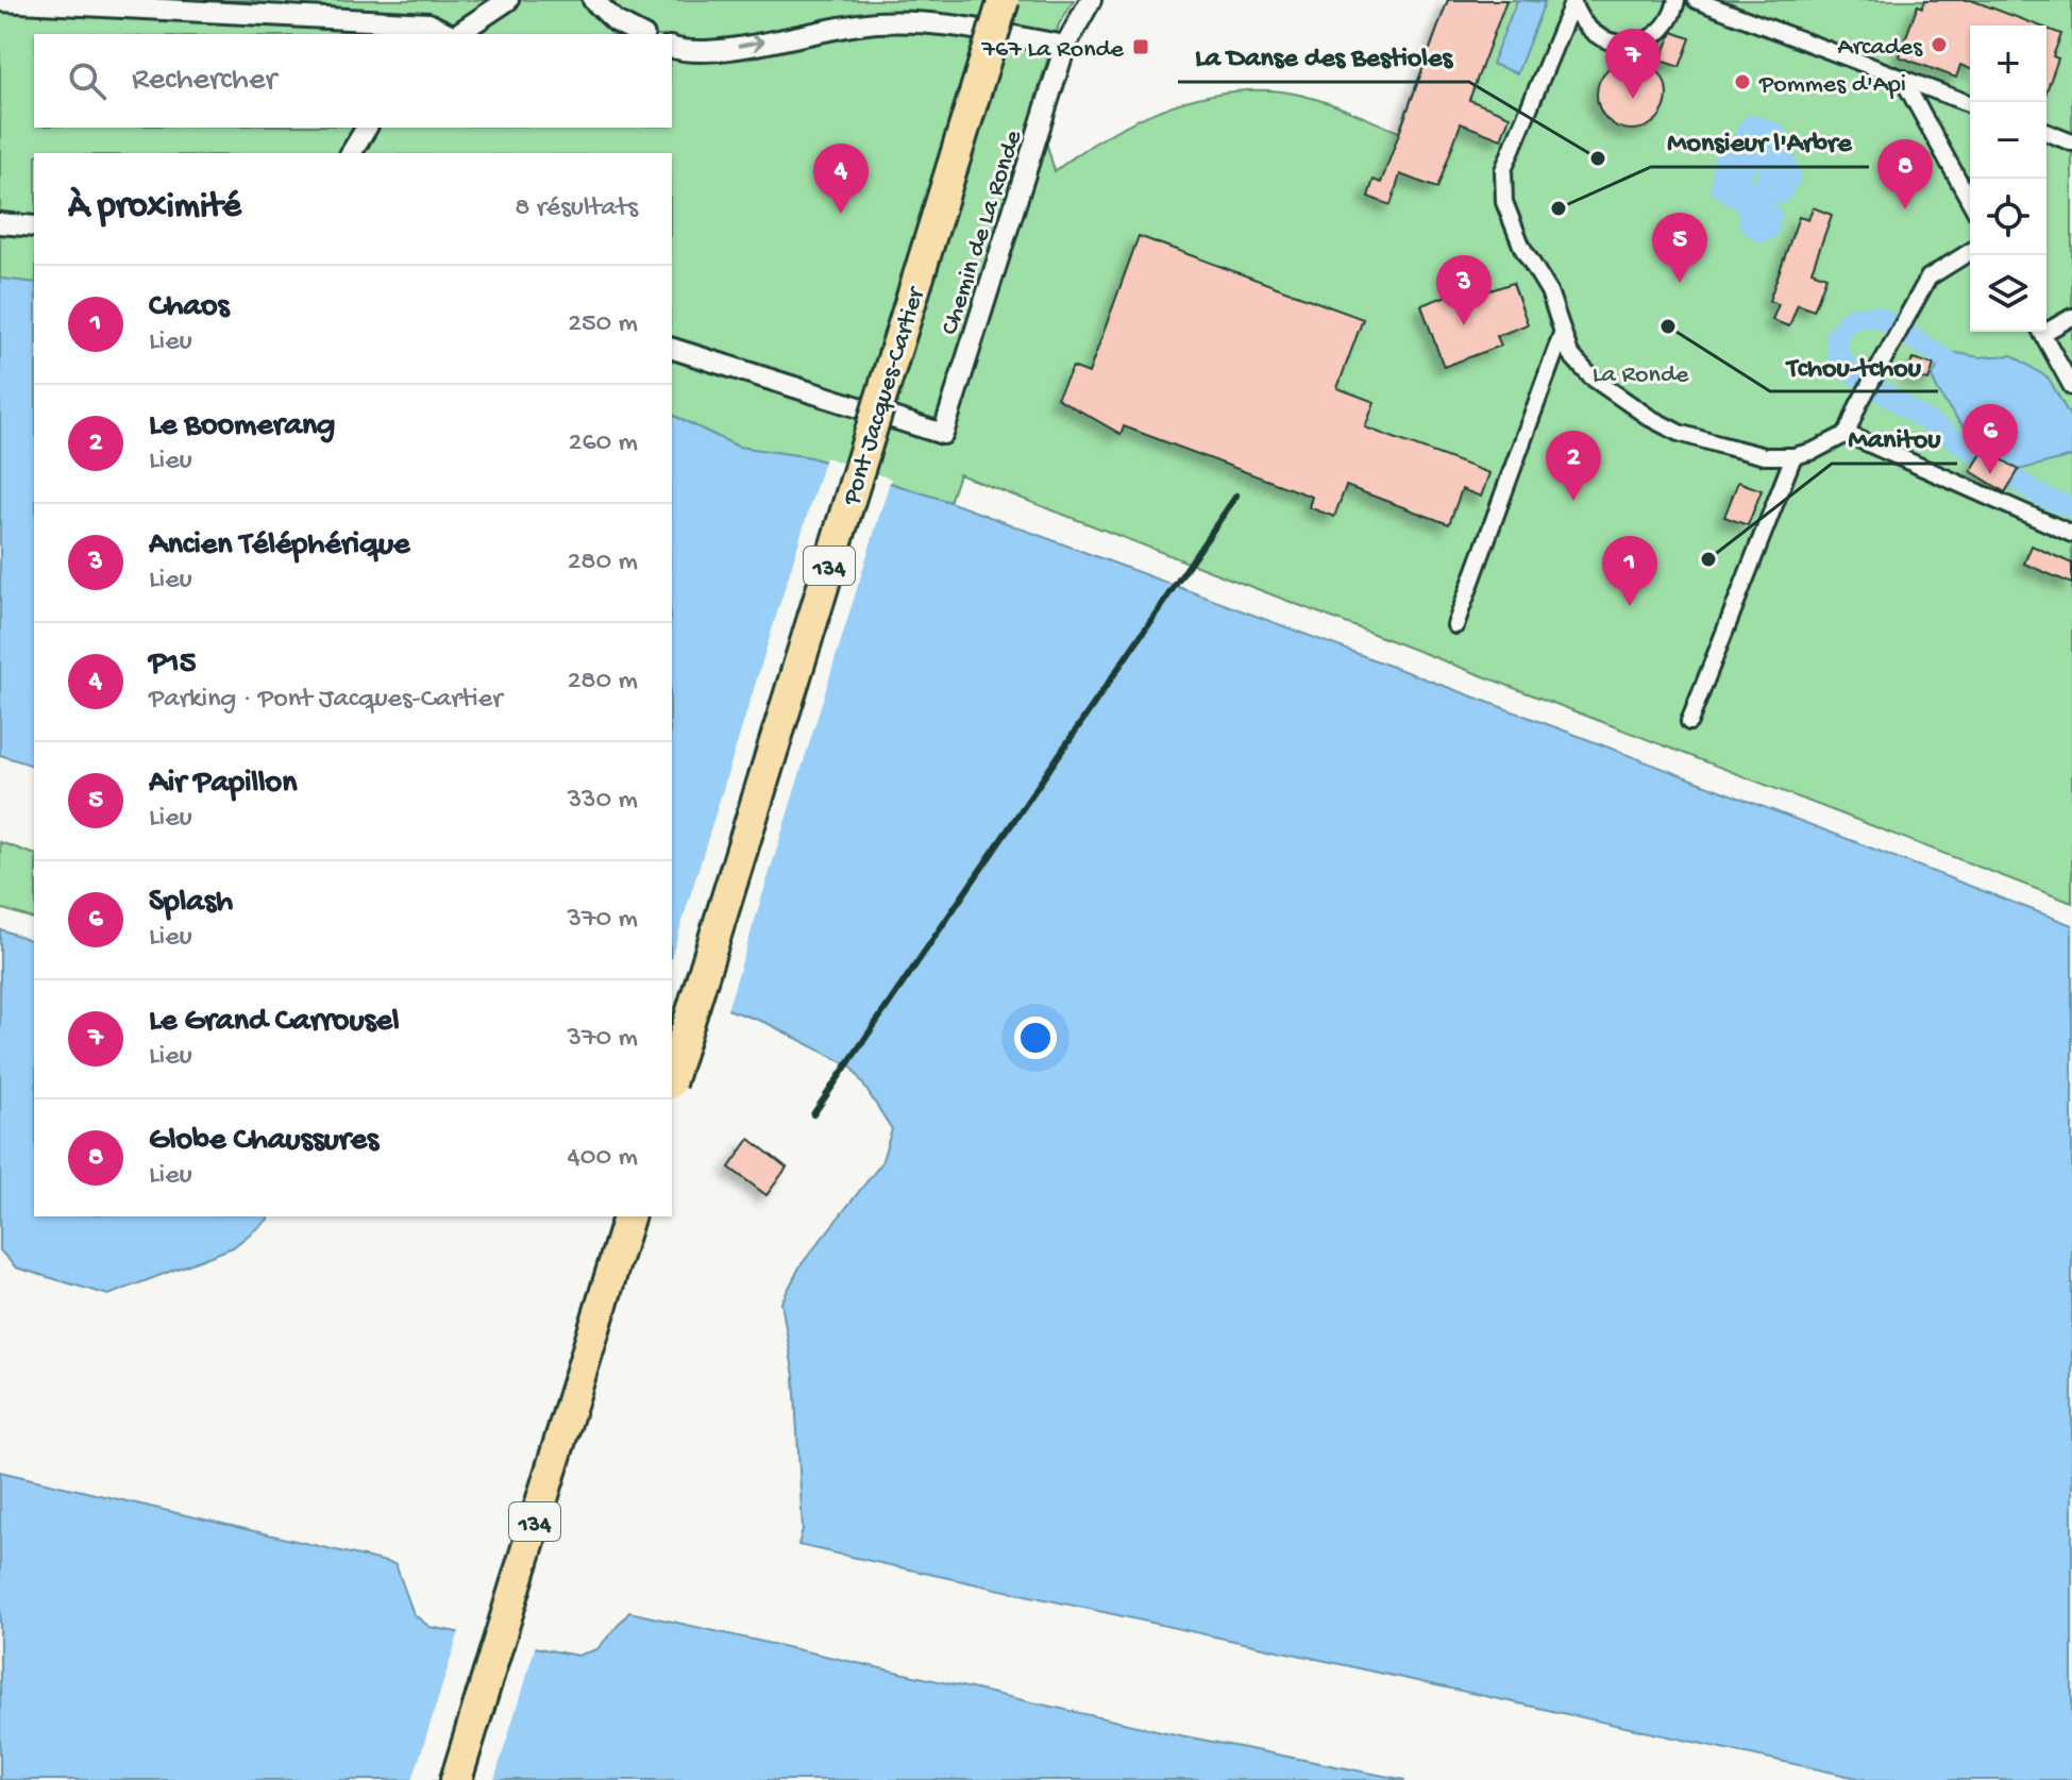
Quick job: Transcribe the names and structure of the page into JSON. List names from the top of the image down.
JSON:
{
  "streets": {
    "main road": ["Pont Jacques-Cartier", "134"],
    "street": ["Chemin de La Ronde"]
  },
  "parks": ["La Ronde"],
  "places": {
    "other": [
      "Arcades",
      "Pommes d'Api",
      "La Danse des Bestioles",
      "Monsieur l'Arbre",
      "Tchou-tchou",
      "Manitou"
    ],
    "transit": ["767 La Ronde"]
  },
  "page": {
    "map_buttons": ["+", "−"],
    "pins": [
      "7",
      "8",
      "4",
      "5",
      "3",
      "6",
      "2",
      "1"
    ],
    "search": "Rechercher",
    "heading": ["À proximité", "8 résultats"],
    "list": [
      {
        "mark": "1",
        "name": "Chaos",
        "note": "Lieu",
        "value": "250 m"
      },
      {
        "mark": "2",
        "name": "Le Boomerang",
        "note": "Lieu",
        "value": "260 m"
      },
      {
        "mark": "3",
        "name": "Ancien Téléphérique",
        "note": "Lieu",
        "value": "280 m"
      },
      {
        "mark": "4",
        "name": "P15",
        "note": "Parking · Pont Jacques-Cartier",
        "value": "280 m"
      },
      {
        "mark": "5",
        "name": "Air Papillon",
        "note": "Lieu",
        "value": "330 m"
      },
      {
        "mark": "6",
        "name": "Splash",
        "note": "Lieu",
        "value": "370 m"
      },
      {
        "mark": "7",
        "name": "Le Grand Carrousel",
        "note": "Lieu",
        "value": "370 m"
      },
      {
        "mark": "8",
        "name": "Globe Chaussures",
        "note": "Lieu",
        "value": "400 m"
      }
    ]
  }
}
